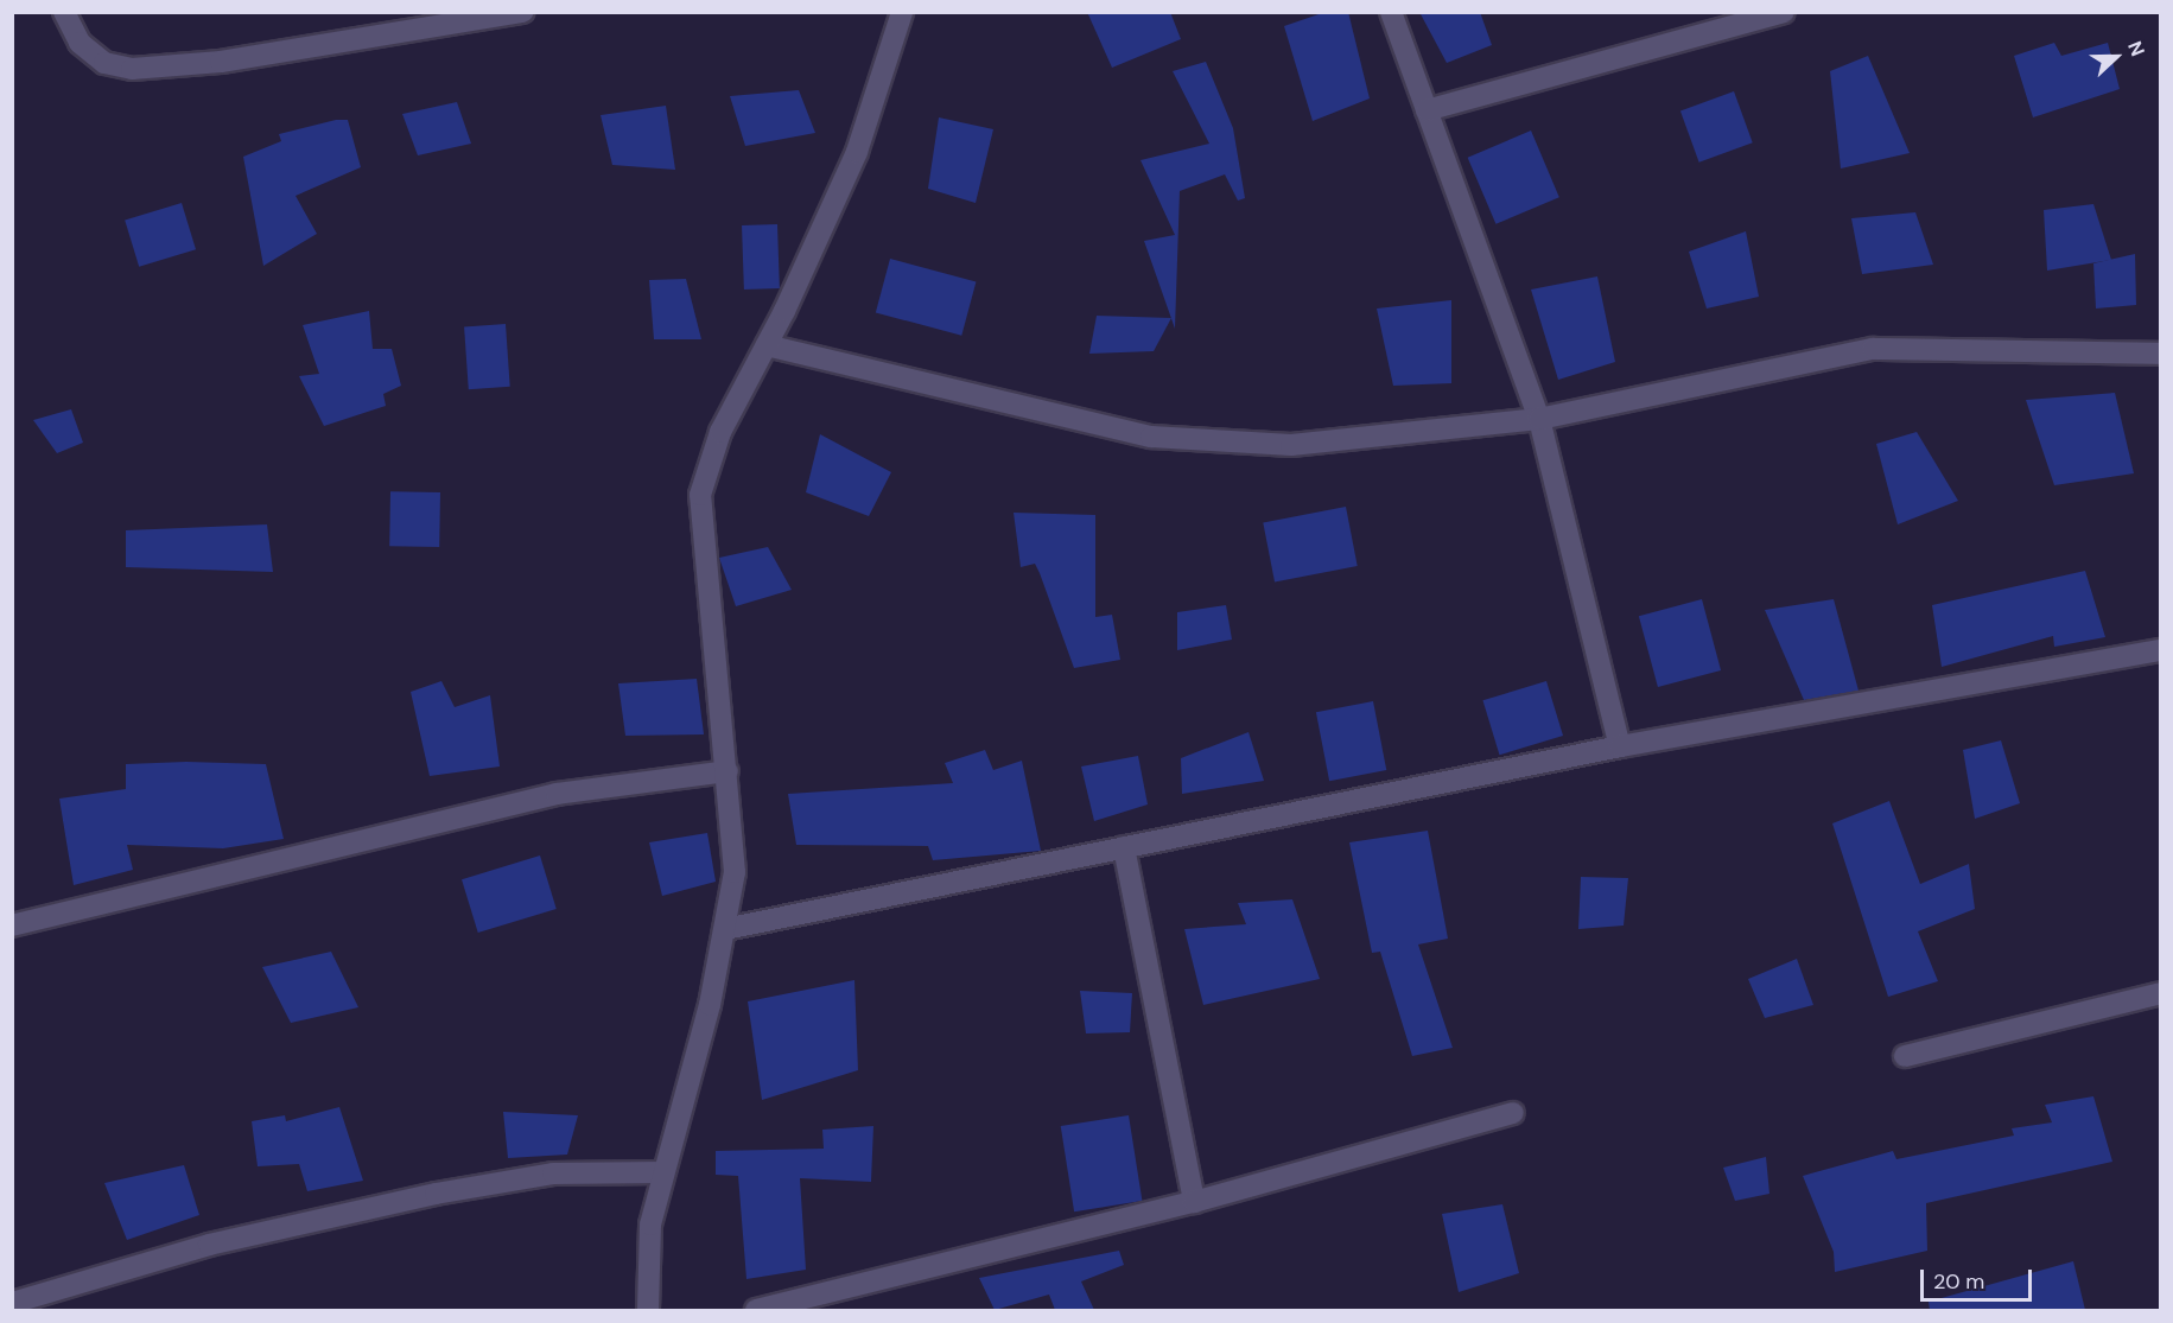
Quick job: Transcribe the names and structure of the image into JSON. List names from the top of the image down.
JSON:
{
  "scale_bar": "20 m",
  "north": "right"
}
